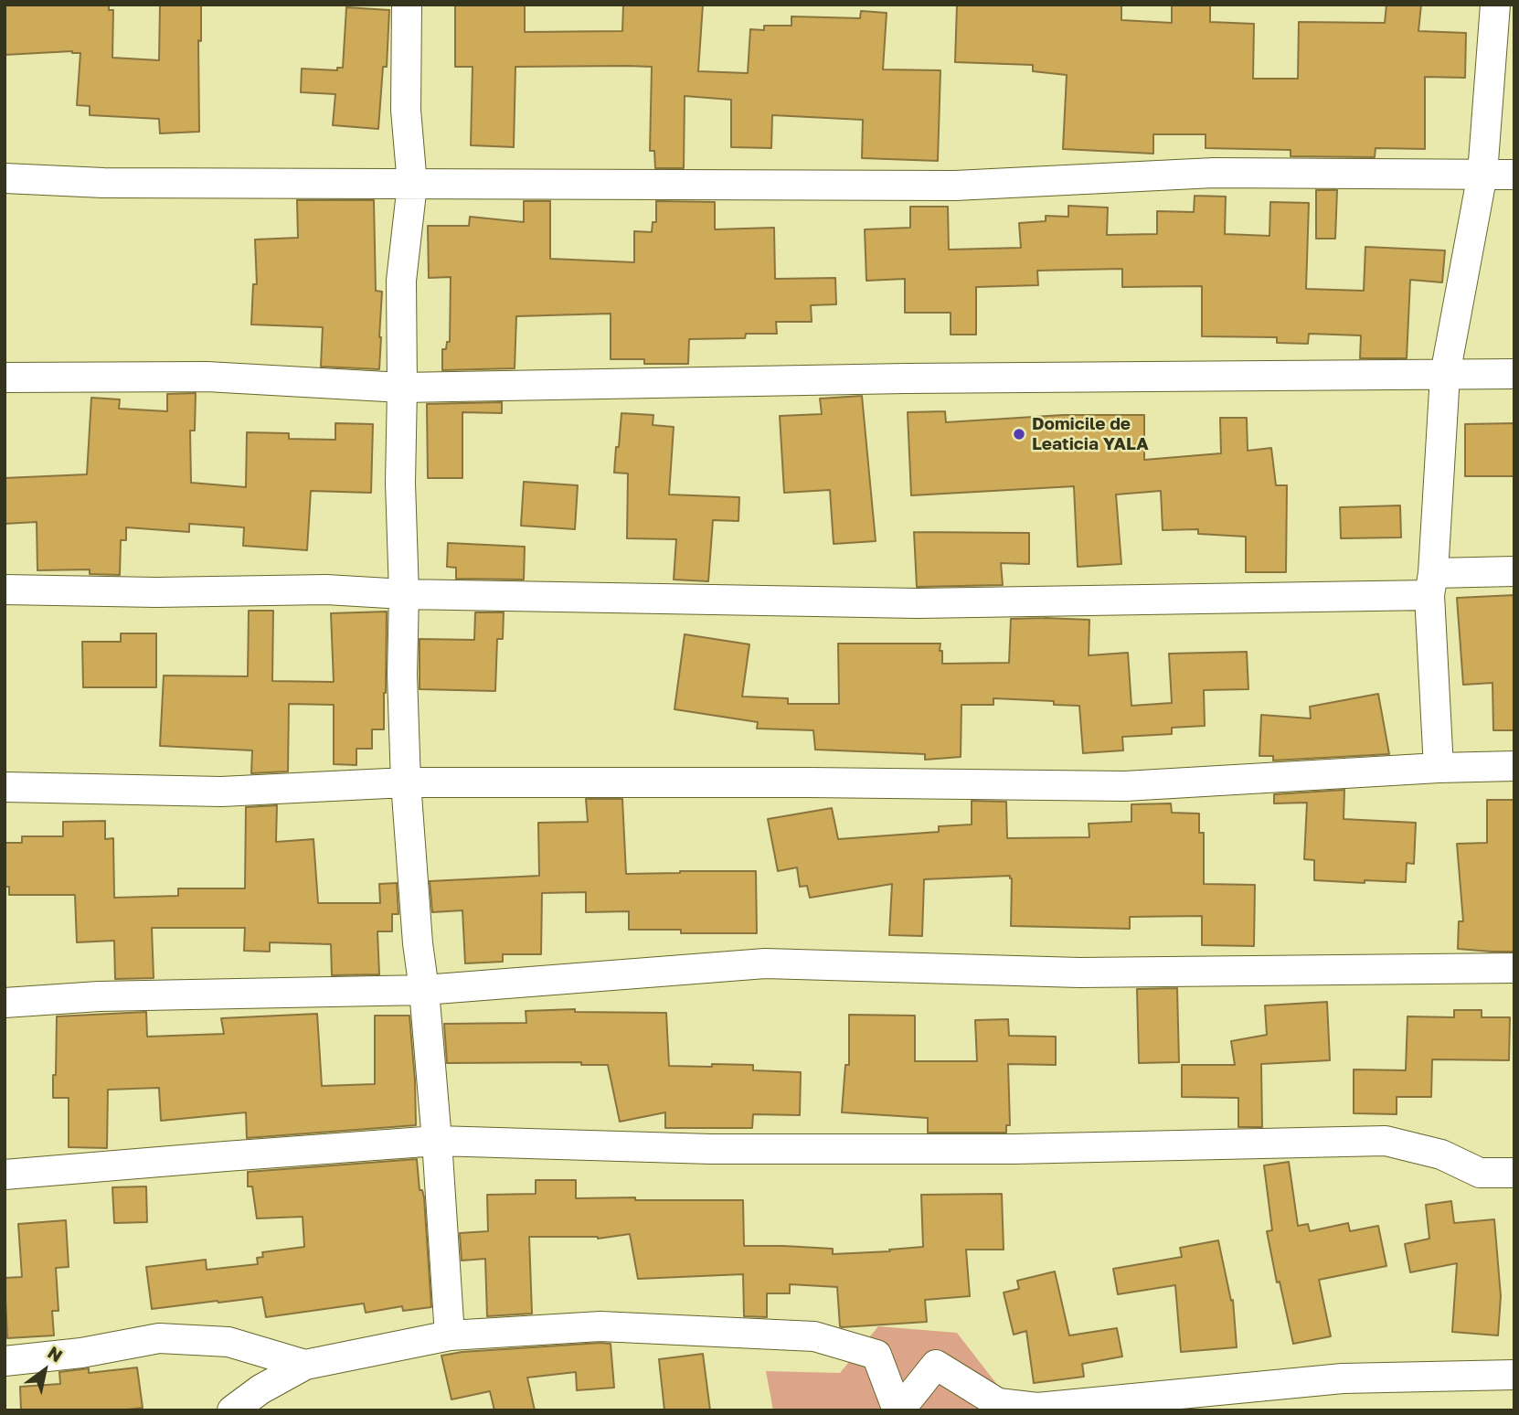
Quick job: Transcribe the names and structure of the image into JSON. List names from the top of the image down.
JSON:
{
  "places": ["Domicile de Leaticia YALA"],
  "north": "top right"
}
